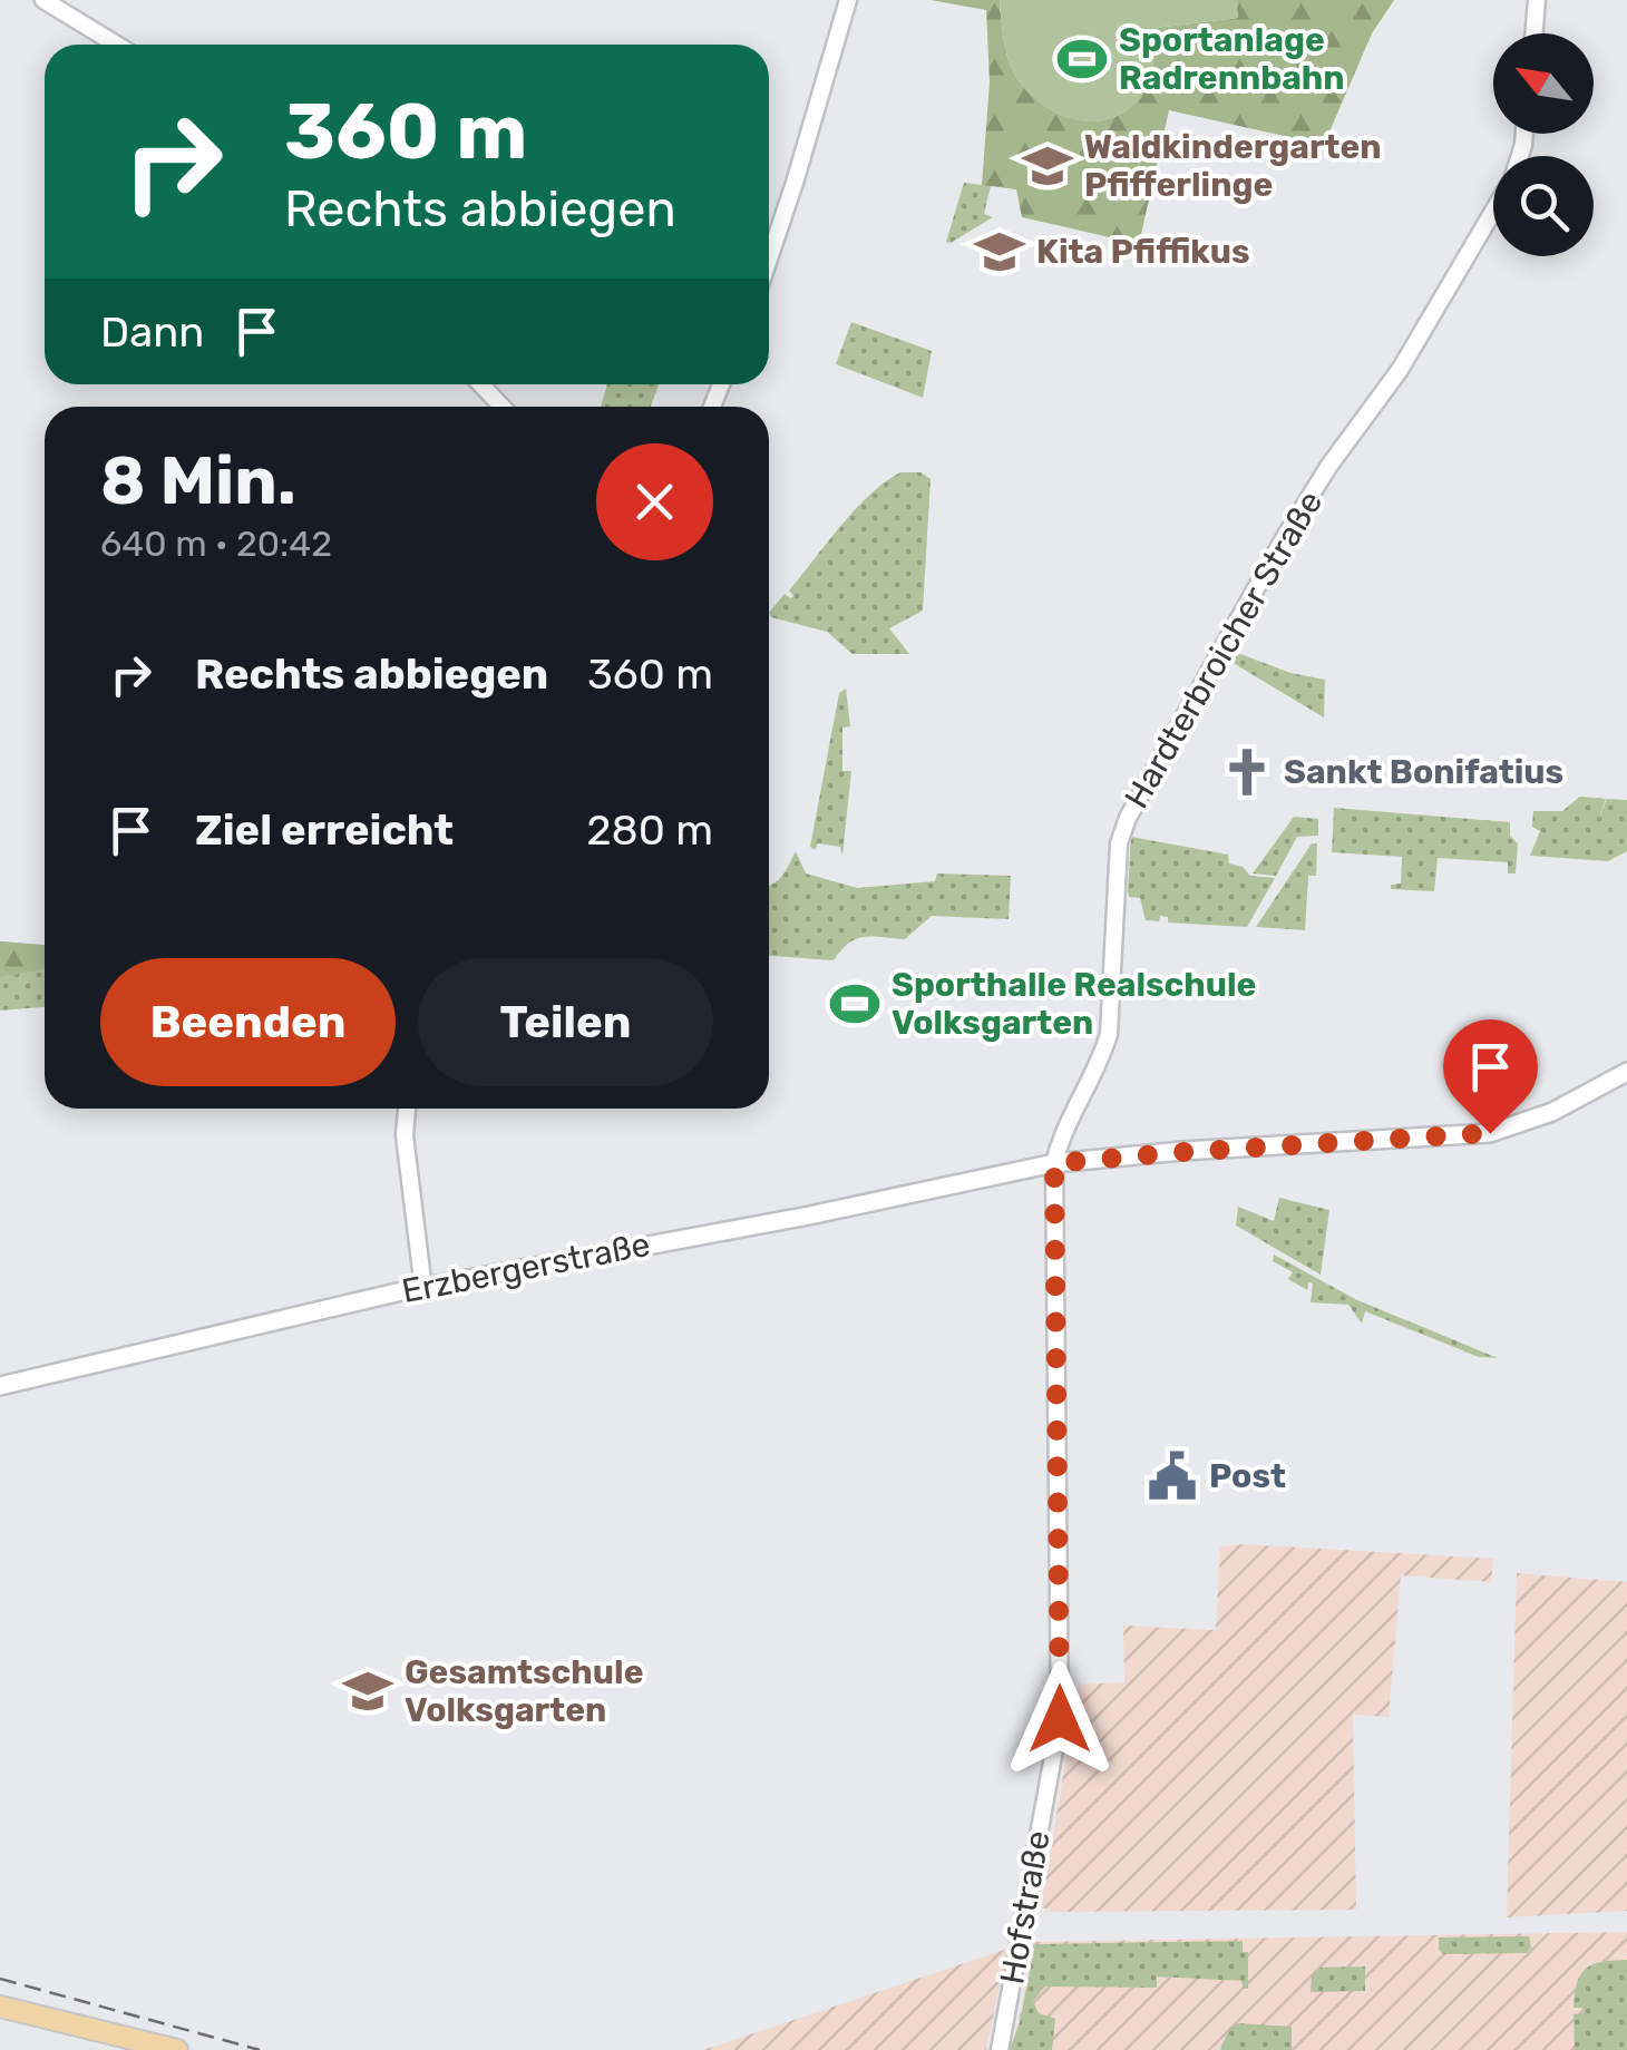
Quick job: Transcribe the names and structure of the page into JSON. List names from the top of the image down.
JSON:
{
  "streets": {
    "main road": ["Erzbergerstraße"],
    "street": ["Hardterbroicher Straße", "Hofstraße"]
  },
  "crossings": [
    ["Hardterbroicher Straße", "Erzbergerstraße"],
    ["Hardterbroicher Straße", "Hofstraße"],
    ["Erzbergerstraße", "Hofstraße"]
  ],
  "places": {
    "sports": ["Sportanlage Radrennbahn", "Sporthalle Realschule Volksgarten"],
    "school or university": ["Waldkindergarten Pfifferlinge", "Kita Pfiffikus", "Gesamtschule Volksgarten"],
    "church": ["Sankt Bonifatius"],
    "public building": ["Post"]
  },
  "north": "top left",
  "page": {
    "turn": ["360 m", "Rechts abbiegen"],
    "then": "Dann",
    "heading": ["8 Min.", "640 m · 20:42"],
    "list": [
      {
        "name": "Rechts abbiegen",
        "value": "360 m"
      },
      {
        "name": "Ziel erreicht",
        "value": "280 m"
      }
    ],
    "buttons": ["Beenden", "Teilen"]
  }
}
